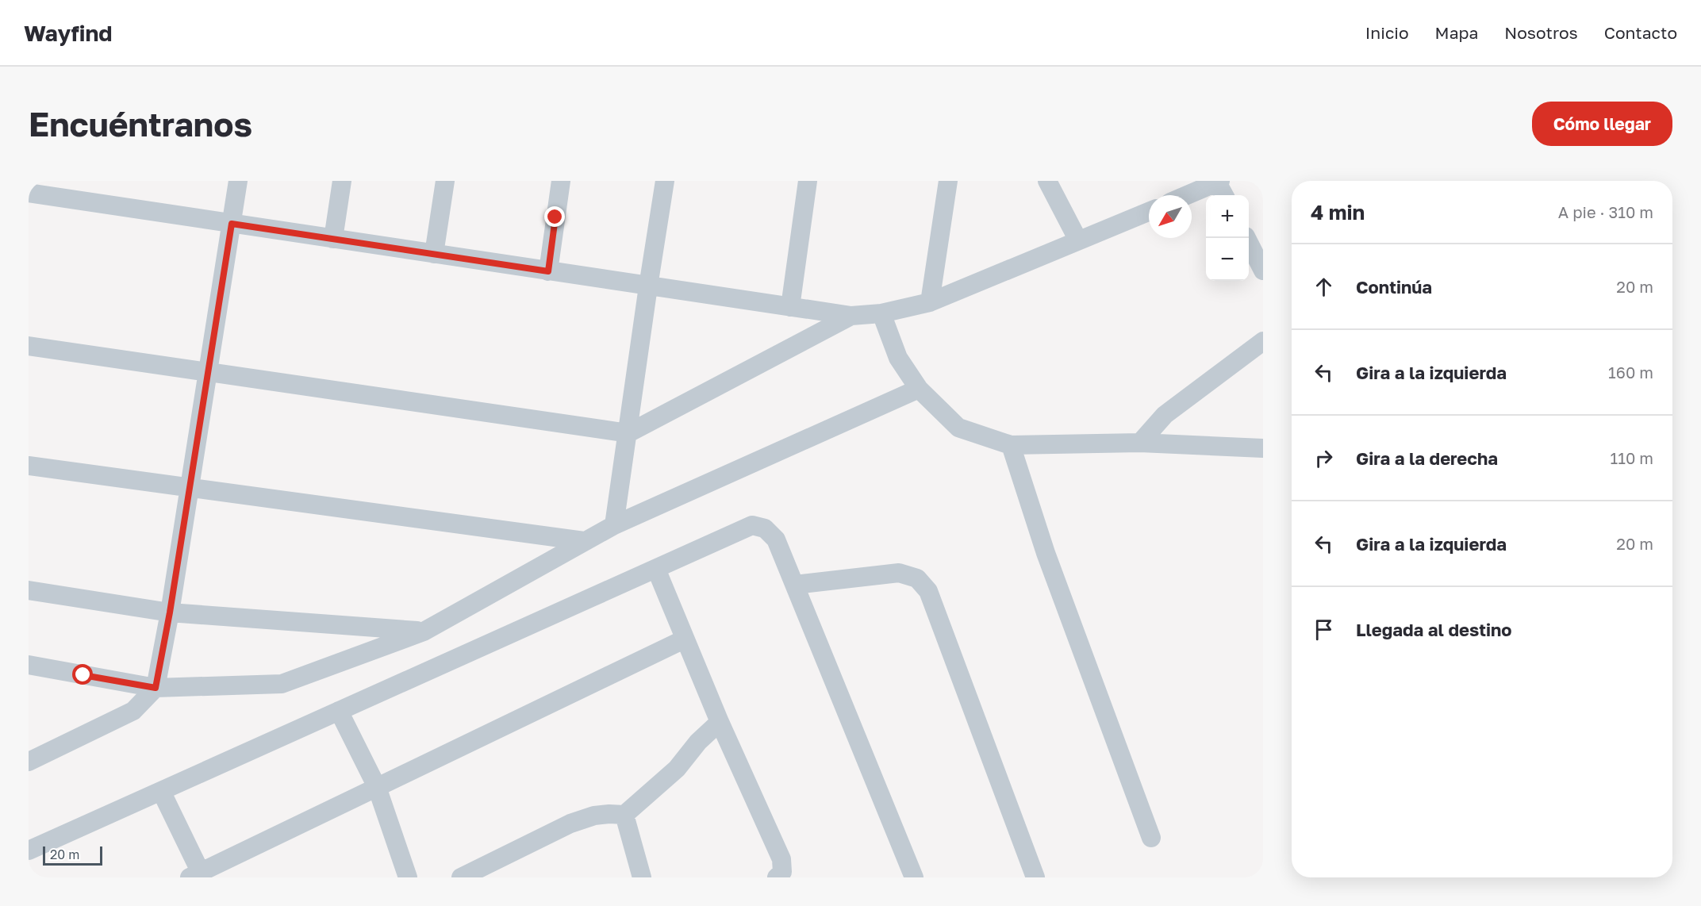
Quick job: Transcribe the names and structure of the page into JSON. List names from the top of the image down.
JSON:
{
  "scale_bar": "20 m",
  "north": "bottom left",
  "page": {
    "header": "Wayfind",
    "nav": [
      "Inicio",
      "Mapa",
      "Nosotros",
      "Contacto"
    ],
    "buttons": "Cómo llegar",
    "title": "Encuéntranos",
    "heading": ["4 min", "A pie · 310 m"],
    "map_buttons": ["+", "−"],
    "list": [
      ["Continúa", "20 m"],
      ["Gira a la izquierda", "160 m"],
      ["Gira a la derecha", "110 m"],
      ["Gira a la izquierda", "20 m"],
      "Llegada al destino"
    ],
    "scale": "20 m"
  }
}
